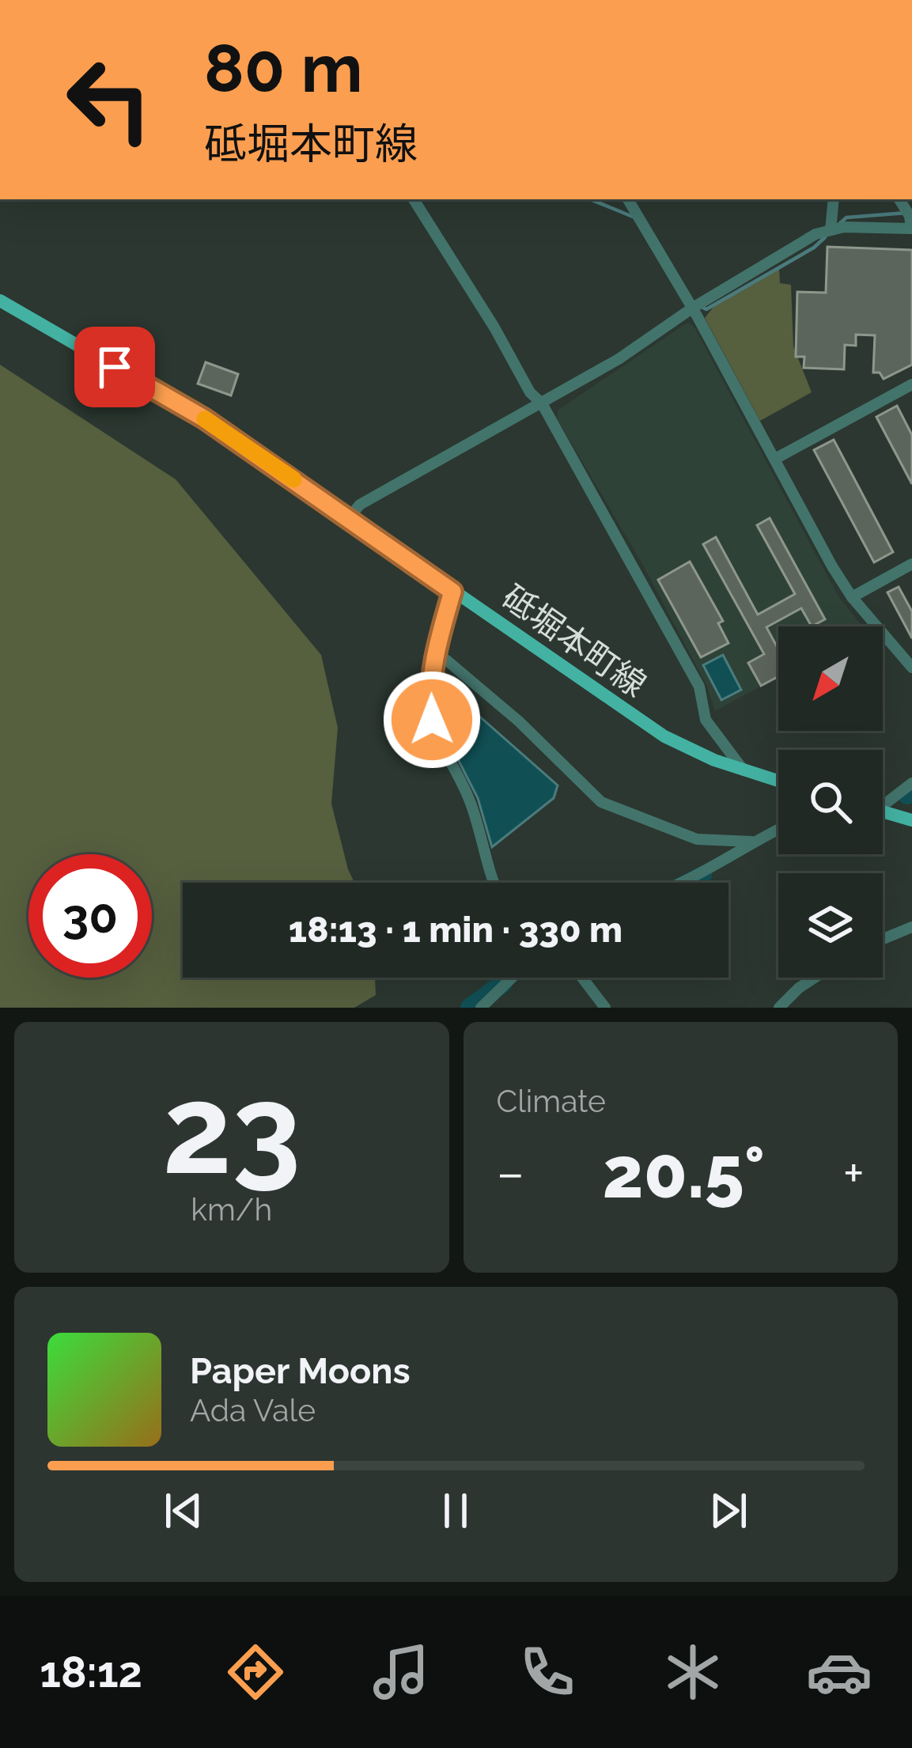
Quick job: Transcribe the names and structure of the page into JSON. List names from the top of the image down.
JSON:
{
  "streets": {
    "main road": ["砥堀本町線"]
  },
  "north": "bottom left",
  "page": {
    "turn": ["80 m", "砥堀本町線"],
    "limit": "30",
    "trip": "18:13 · 1 min · 330 m",
    "tile": [
      ["23", "km/h"],
      "Climate"
    ],
    "heat": ["−", "20.5°", "+"],
    "song": ["Paper Moons", "Ada Vale"],
    "tabs": "18:12"
  }
}
